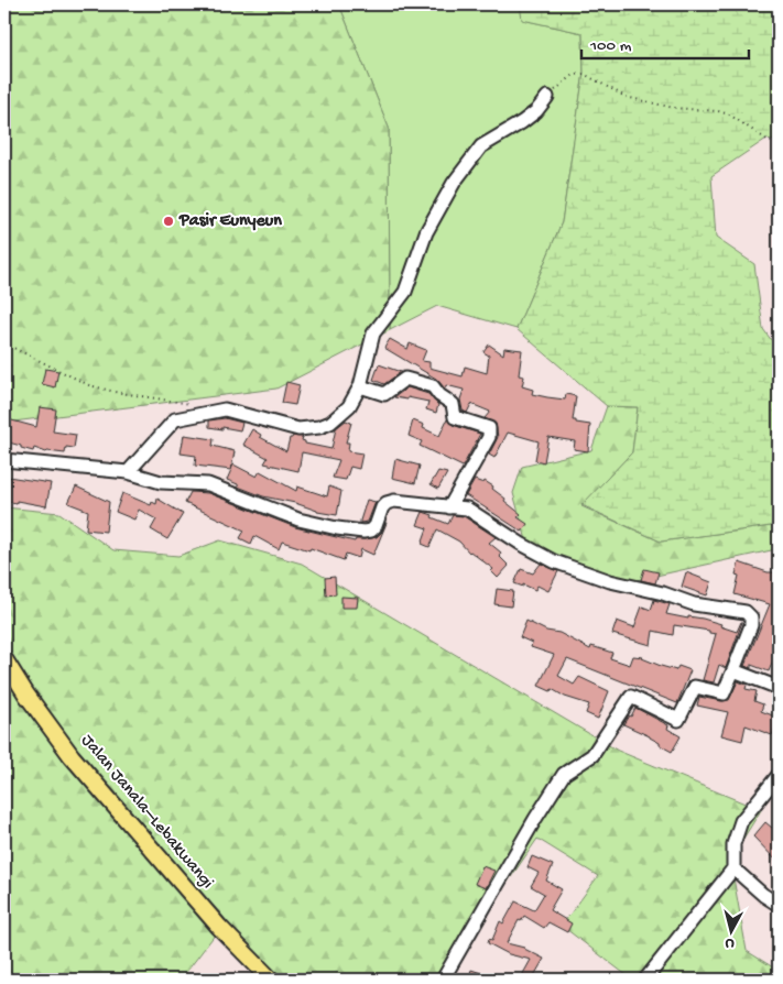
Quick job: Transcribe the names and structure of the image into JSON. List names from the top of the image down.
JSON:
{
  "streets": {
    "main road": ["Jalan Janala–Lebakwangi"]
  },
  "places": ["Pasir Eunyeun"],
  "scale_bar": "100 m",
  "north": "bottom"
}
